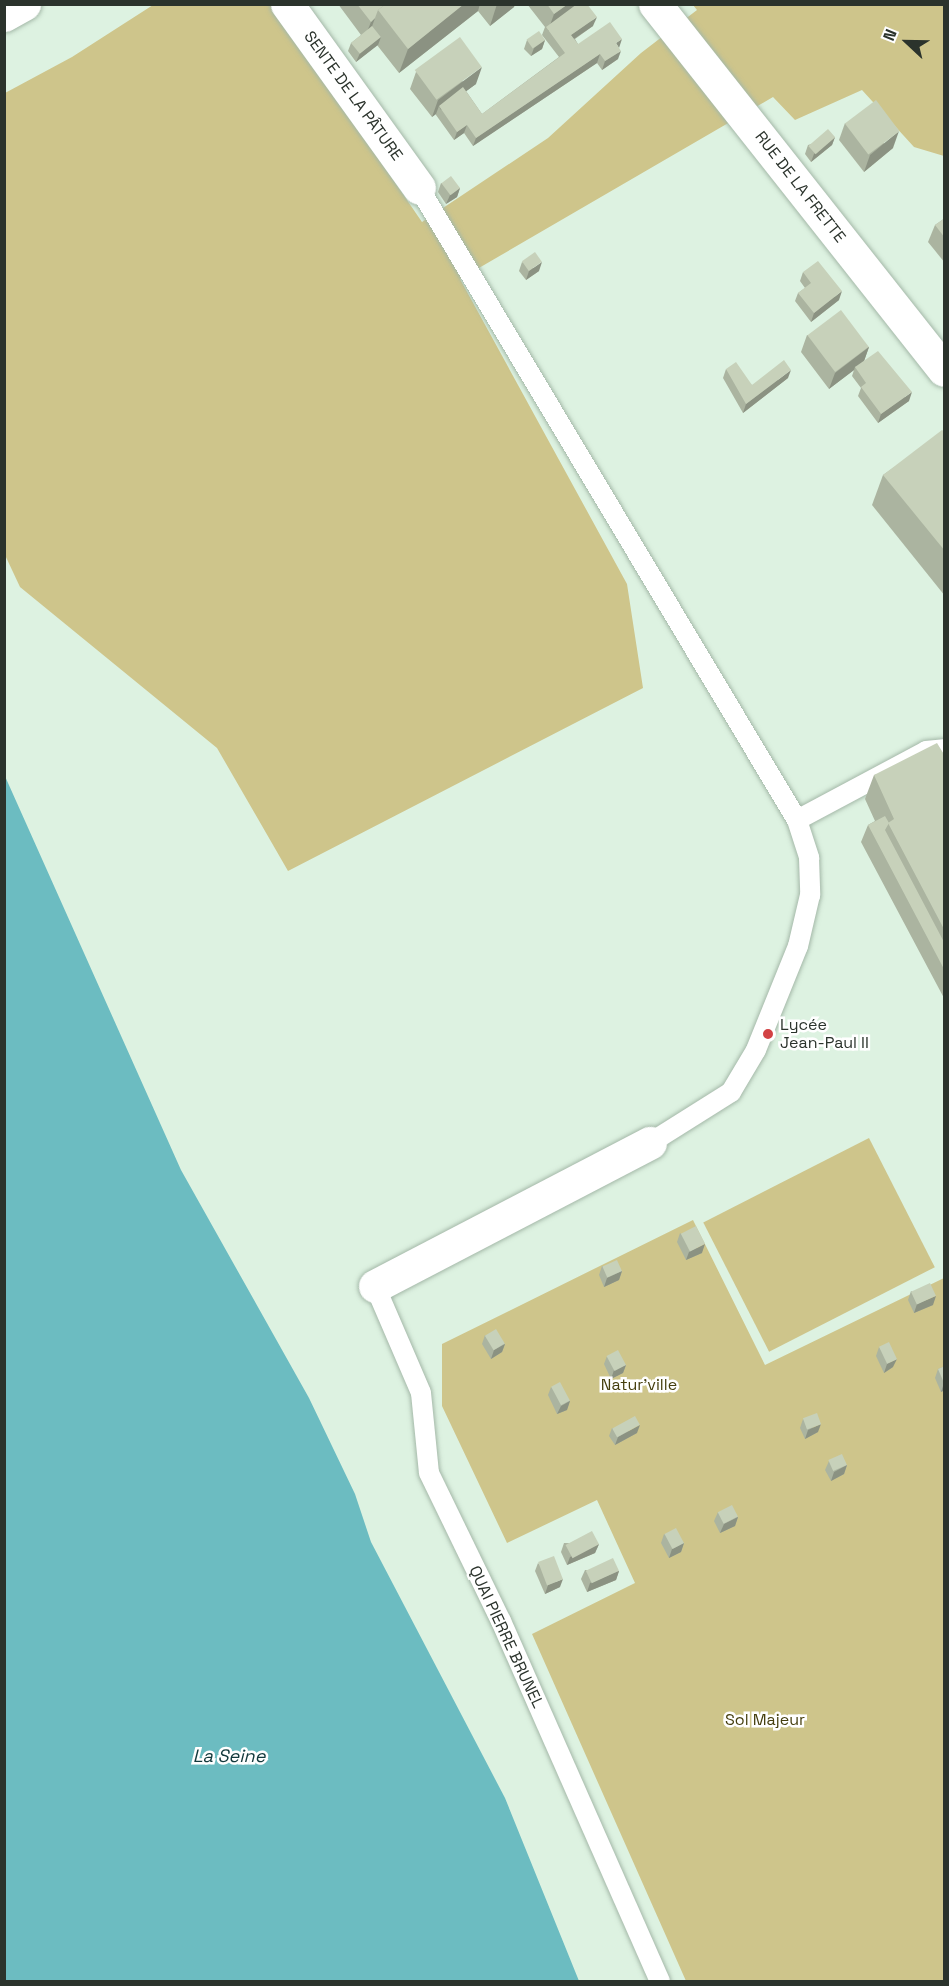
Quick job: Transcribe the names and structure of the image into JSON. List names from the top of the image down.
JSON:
{
  "streets": {
    "street": ["SENTE DE LA PÂTURE", "RUE DE LA FRETTE"],
    "lane": ["QUAI PIERRE BRUNEL"]
  },
  "water": ["La Seine"],
  "parks": ["Natur'ville", "Sol Majeur"],
  "places": ["Lycée Jean-Paul II"],
  "north": "left"
}
